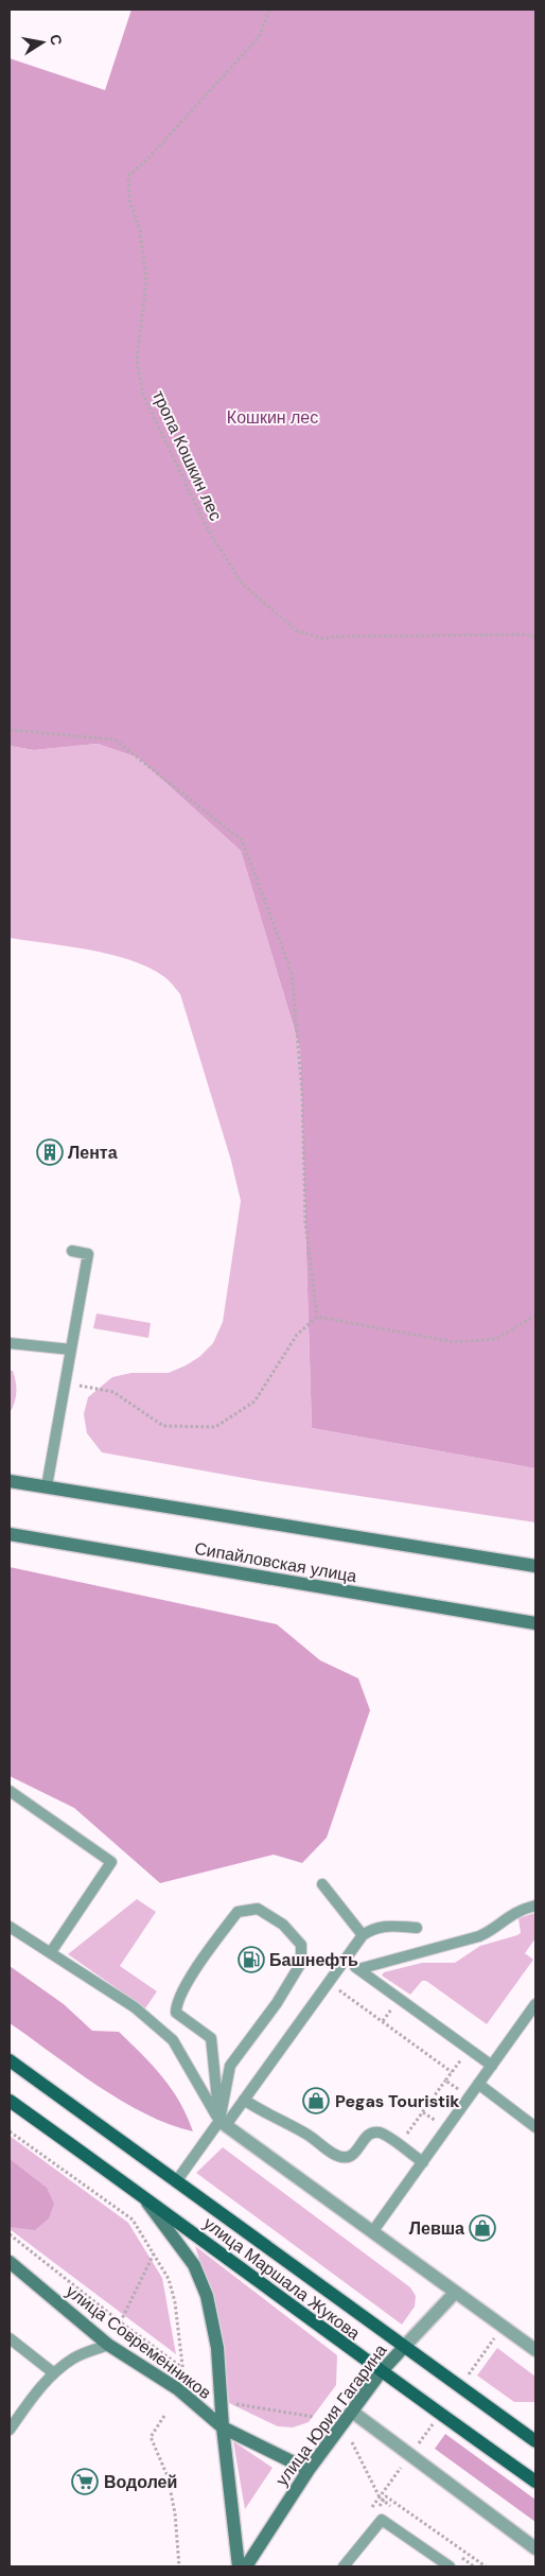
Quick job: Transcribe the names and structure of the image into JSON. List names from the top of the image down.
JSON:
{
  "streets": {
    "main road": [
      "Сипайловская улица",
      "улица Маршала Жукова",
      "улица Современников",
      "улица Юрия Гагарина"
    ],
    "path": ["тропа Кошкин лес"]
  },
  "crossings": [
    ["улица Маршала Жукова", "улица Юрия Гагарина"],
    ["улица Современников", "улица Юрия Гагарина"]
  ],
  "parks": ["Кошкин лес"],
  "places": {
    "building": ["Лента"],
    "fuel station": ["Башнефть"],
    "shop": ["Pegas Touristik", "Левша"],
    "supermarket": ["Водолей"]
  },
  "north": "right"
}
